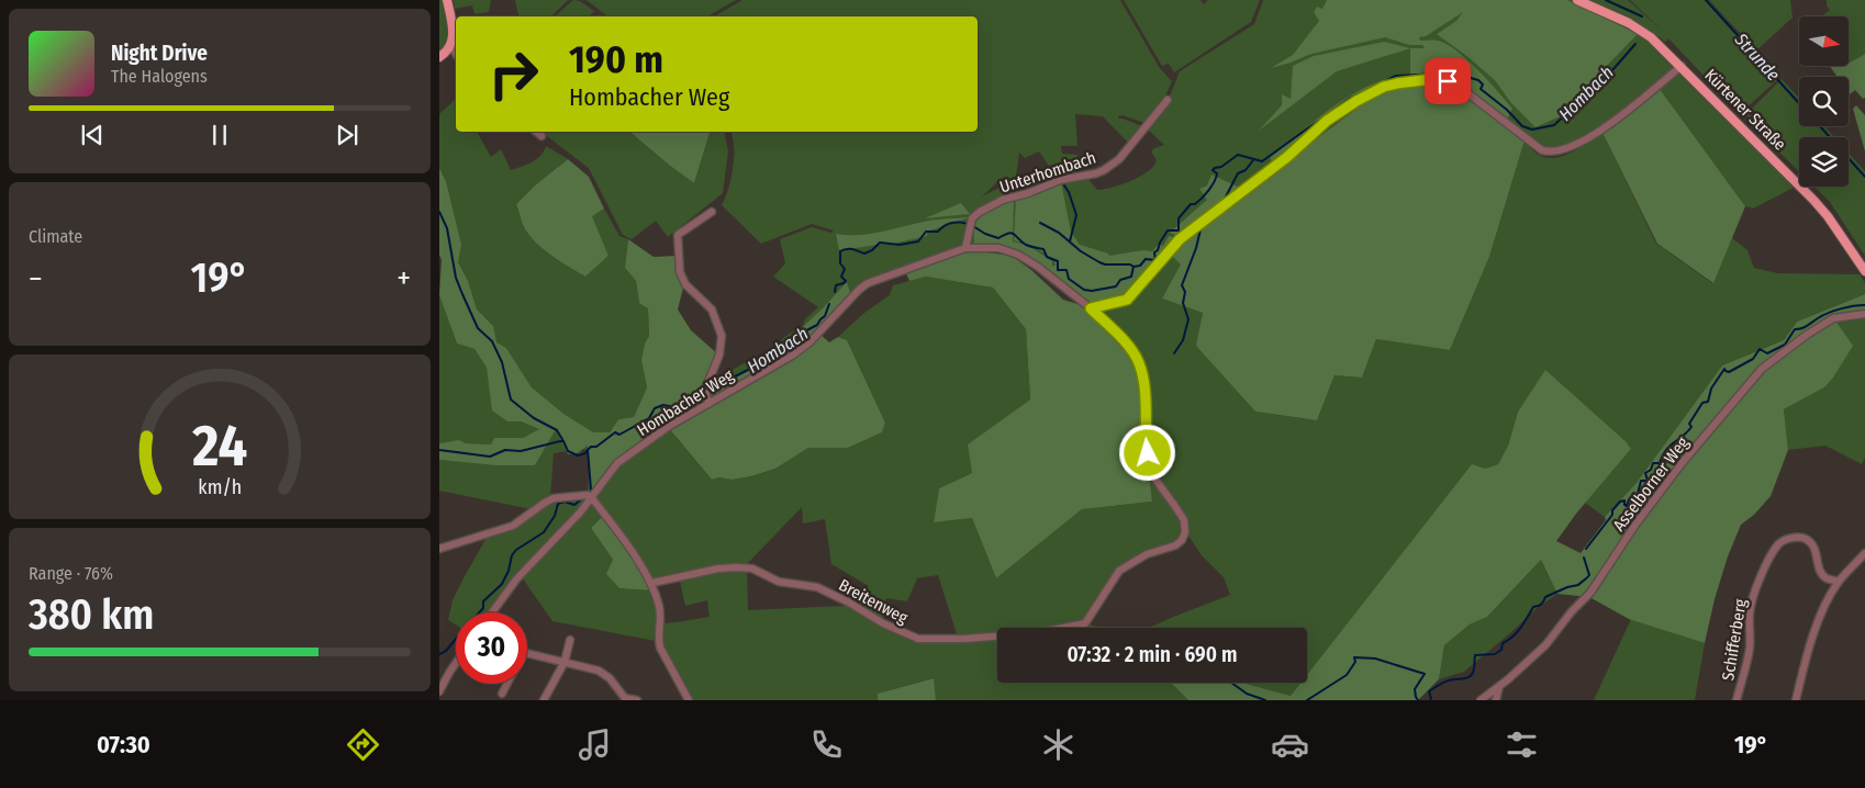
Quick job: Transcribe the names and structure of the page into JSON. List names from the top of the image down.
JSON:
{
  "streets": {
    "main road": ["Kürtener Straße"],
    "street": [
      "Unterhombach",
      "Hombacher Weg",
      "Asselborner Weg",
      "Breitenweg",
      "Schifferberg"
    ]
  },
  "crossings": [
    ["Unterhombach", "Hombacher Weg"],
    ["Hombacher Weg", "Breitenweg"]
  ],
  "water": ["Strunde", "Hombach"],
  "north": "right",
  "page": {
    "turn": ["190 m", "Hombacher Weg"],
    "song": ["Night Drive", "The Halogens"],
    "tile": [
      "Climate",
      ["Range · 76%", "380 km"]
    ],
    "heat": ["−", "19°", "+"],
    "limit": "30",
    "trip": "07:32 · 2 min · 690 m",
    "tabs": ["07:30", "19°"],
    "gauge": ["24", "km/h"]
  }
}
